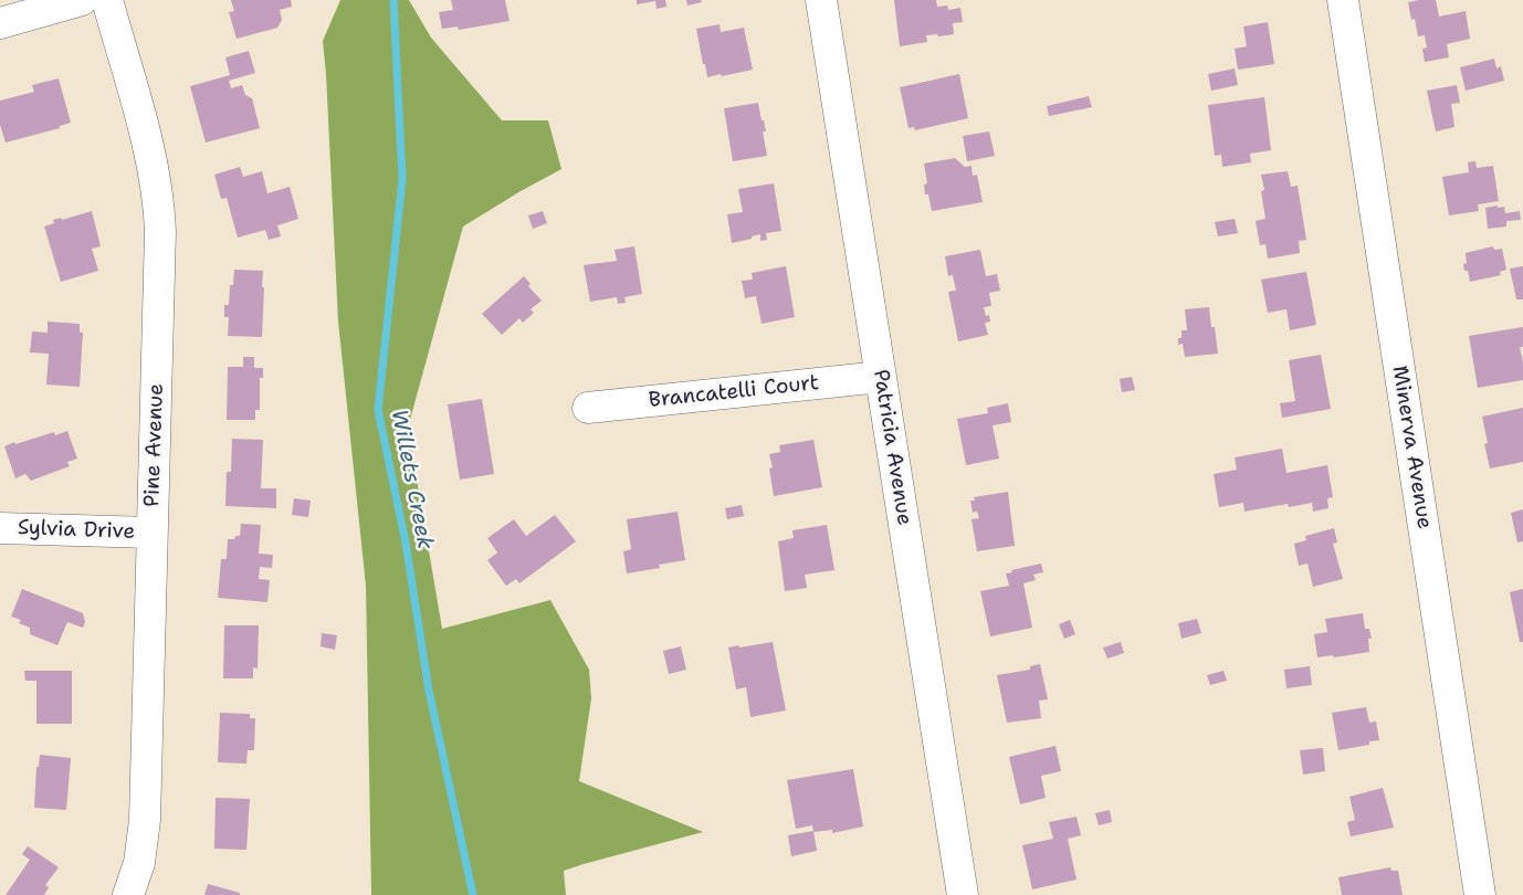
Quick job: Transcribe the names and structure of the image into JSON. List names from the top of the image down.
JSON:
{
  "streets": {
    "street": [
      "Brancatelli Court",
      "Pine Avenue",
      "Patricia Avenue",
      "Minerva Avenue",
      "Sylvia Drive"
    ]
  },
  "crossings": [
    ["Brancatelli Court", "Patricia Avenue"],
    ["Pine Avenue", "Sylvia Drive"]
  ],
  "water": ["Willets Creek"]
}
